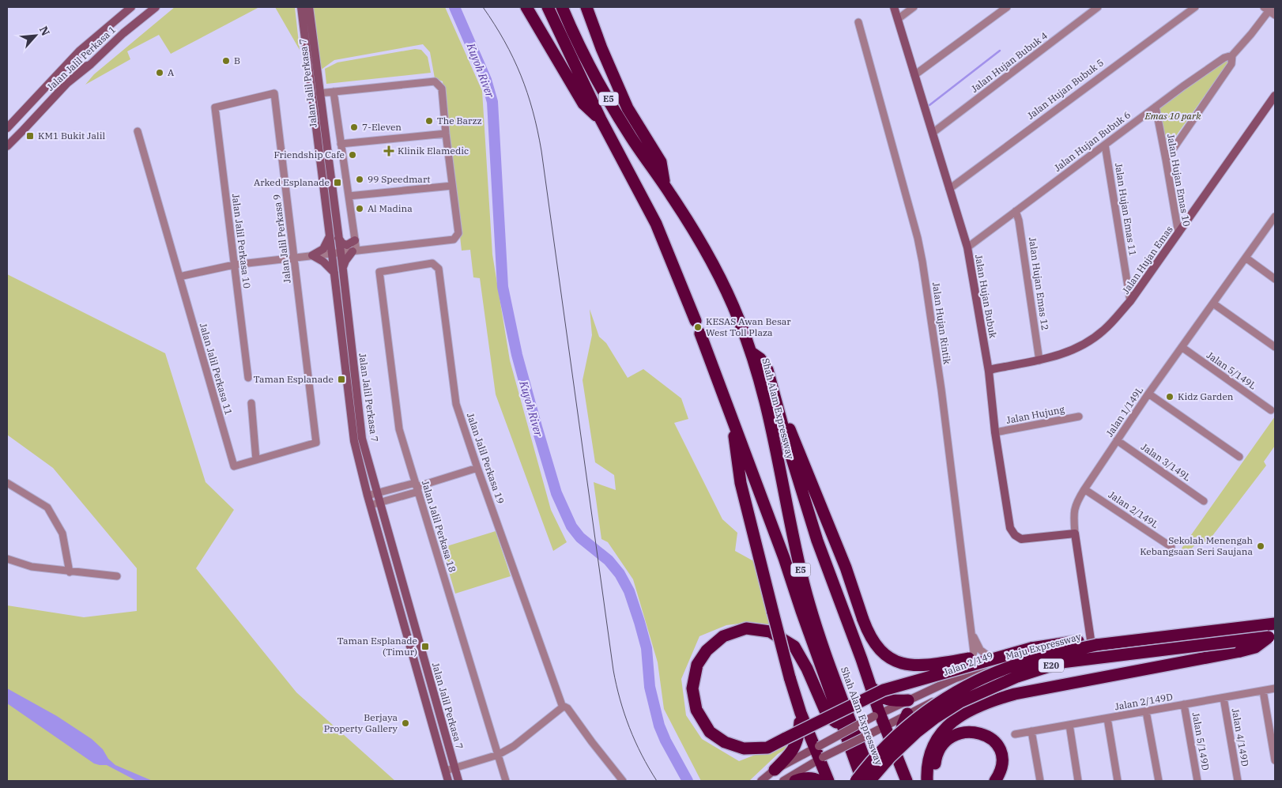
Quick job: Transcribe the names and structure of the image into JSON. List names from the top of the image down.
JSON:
{
  "streets": {
    "highway": [
      "E5",
      "Shah Alam Expressway",
      "Maju Expressway",
      "E20"
    ],
    "street": [
      "Jalan Jalil Perkasa 1",
      "Jalan Hujan Bubuk 4",
      "Jalan Jalil Perkasa 7",
      "Jalan Hujan Bubuk 5",
      "Jalan Hujan Bubuk 6",
      "Jalan Hujan Emas 10",
      "Jalan Hujan Emas 11",
      "Jalan Jalil Perkasa 9",
      "Jalan Jalil Perkasa 10",
      "Jalan Hujan Emas",
      "Jalan Hujan Emas 12",
      "Jalan Hujan Bubuk",
      "Jalan Hujan Rintik",
      "Jalan Jalil Perkasa 11",
      "Jalan 5/149L",
      "Jalan 1/149L",
      "Jalan Hujung",
      "Jalan Jalil Perkasa 19",
      "Jalan 3/149L",
      "Jalan 2/149L",
      "Jalan Jalil Perkasa 18",
      "Jalan 2/149",
      "Jalan 2/149D",
      "Jalan 4/149D",
      "Jalan 5/149D"
    ]
  },
  "crossings": [
    ["Jalan Hujan Bubuk 4", "Jalan Hujan Bubuk"],
    ["Jalan Hujan Bubuk 5", "Jalan Hujan Bubuk"],
    ["Jalan Hujan Bubuk 6", "Jalan Hujan Emas 10"],
    ["Jalan Hujan Bubuk 6", "Jalan Hujan Emas 11"],
    ["Jalan Hujan Bubuk 6", "Jalan Hujan Emas 12"],
    ["Jalan Hujan Bubuk 6", "Jalan Hujan Bubuk"],
    ["Jalan Hujan Emas 10", "Jalan Hujan Emas"],
    ["Jalan Hujan Emas 11", "Jalan Hujan Emas"],
    ["Jalan Jalil Perkasa 9", "Jalan Jalil Perkasa 10"],
    ["Jalan Jalil Perkasa 9", "Jalan Jalil Perkasa 11"],
    ["Jalan Hujan Emas", "Jalan Hujan Emas 12"],
    ["Jalan Hujan Emas", "Jalan Hujan Bubuk"],
    ["Jalan Hujan Bubuk", "Jalan 1/149L"],
    ["Jalan Hujan Bubuk", "Jalan Hujung"],
    ["Jalan Hujan Rintik", "Jalan 2/149"],
    ["Jalan 5/149L", "Jalan 1/149L"],
    ["Jalan 1/149L", "Jalan 3/149L"],
    ["Jalan 1/149L", "Jalan 2/149L"],
    ["Jalan 1/149L", "Maju Expressway"],
    ["Jalan 1/149L", "Jalan 2/149"],
    ["Jalan Jalil Perkasa 19", "Jalan Jalil Perkasa 18"],
    ["Maju Expressway", "Jalan 2/149"],
    ["Jalan 2/149D", "Jalan 4/149D"],
    ["Jalan 2/149D", "Jalan 5/149D"]
  ],
  "water": ["Kuyoh River"],
  "parks": ["Emas 10 park"],
  "places": {
    "other": [
      "B",
      "A",
      "The Barzz",
      "7-Eleven",
      "Friendship Cafe",
      "99 Speedmart",
      "Al Madina",
      "KESAS Awan Besar West Toll Plaza",
      "Kidz Garden",
      "Sekolah Menengah Kebangsaan Seri Saujana",
      "Berjaya Property Gallery"
    ],
    "transit": [
      "KM1 Bukit Jalil",
      "Arked Esplanade",
      "Taman Esplanade",
      "Taman Esplanade (Timur)"
    ],
    "health": ["Klinik Elamedic"]
  },
  "north": "top right"
}
